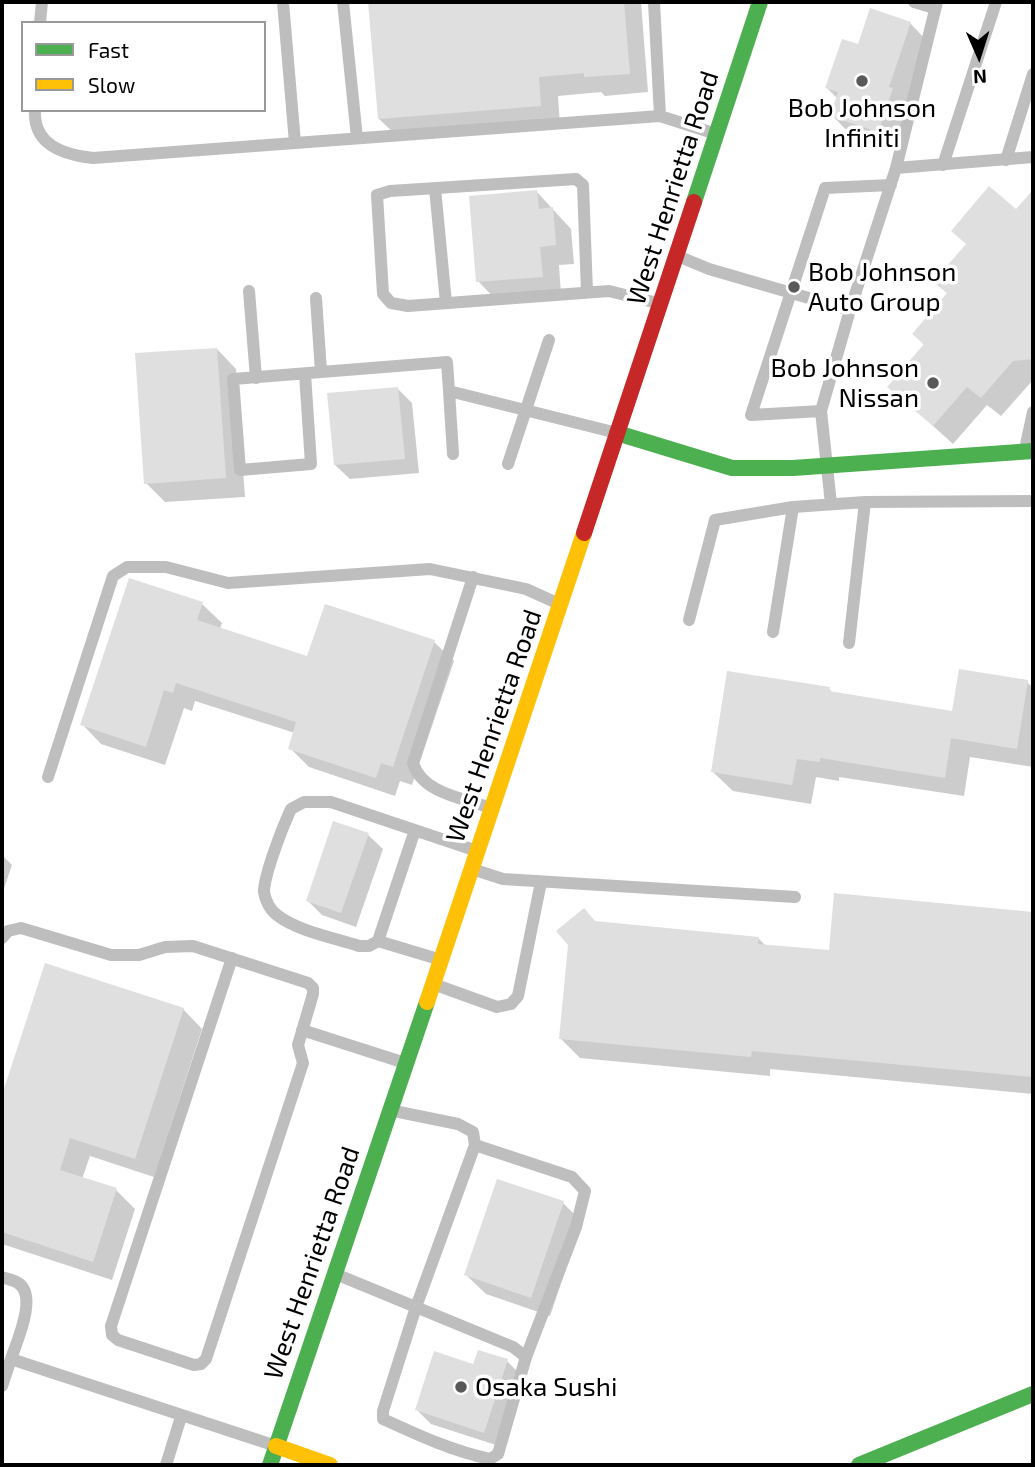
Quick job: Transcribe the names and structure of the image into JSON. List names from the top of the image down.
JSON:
{
  "streets": {
    "main road": ["West Henrietta Road"]
  },
  "places": [
    "Bob Johnson Infiniti",
    "Bob Johnson Auto Group",
    "Bob Johnson Nissan",
    "Osaka Sushi"
  ],
  "legend": ["Fast", "Slow"],
  "north": "bottom"
}
